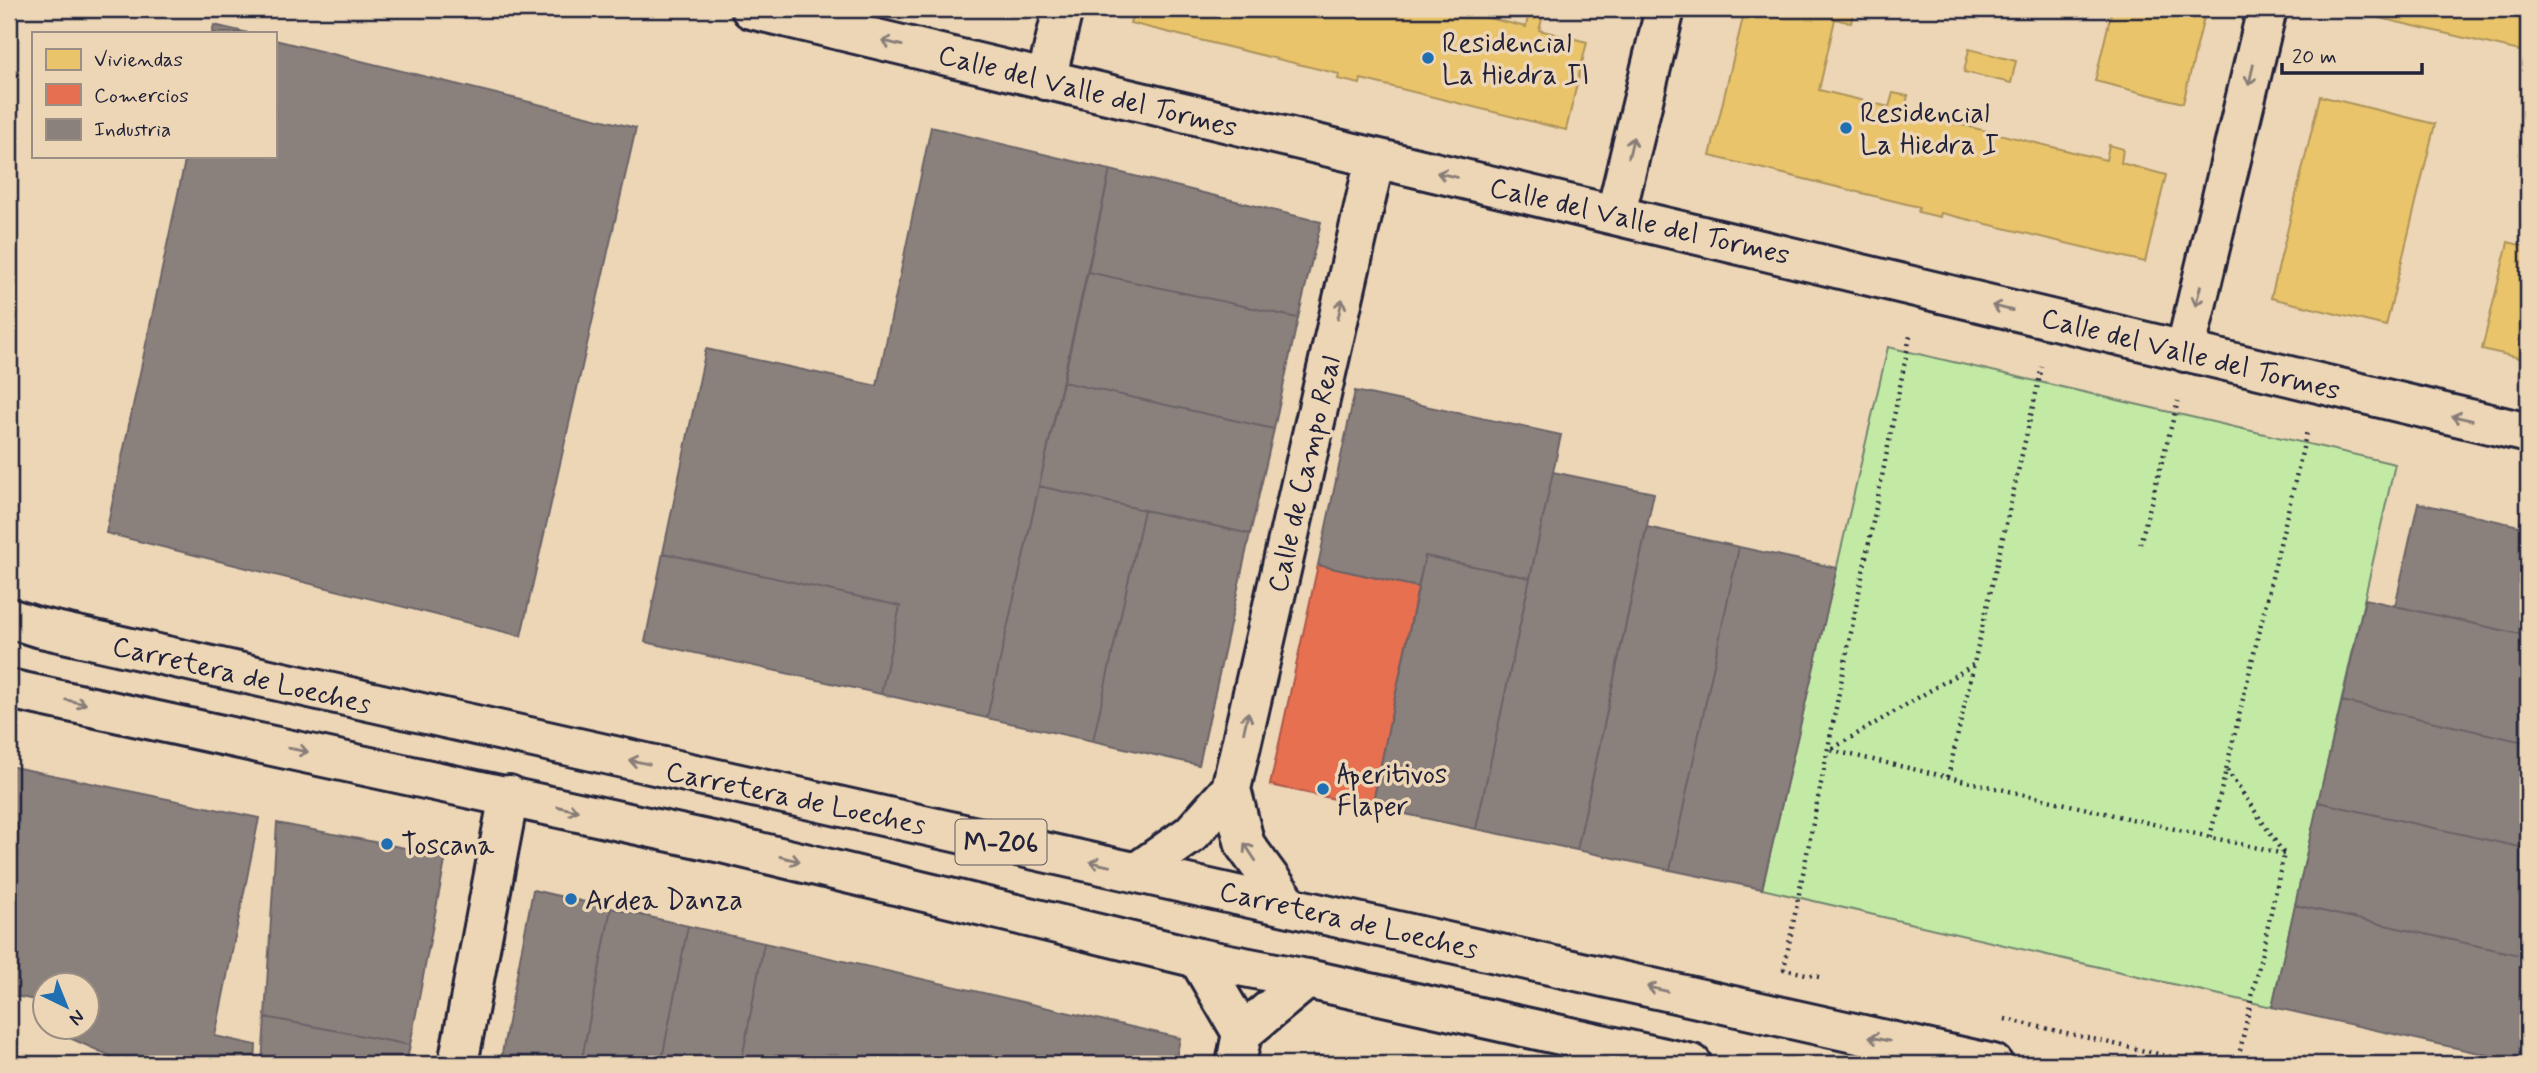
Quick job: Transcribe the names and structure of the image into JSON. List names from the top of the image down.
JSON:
{
  "streets": {
    "street": [
      "Calle del Valle del Tormes",
      "Calle de Campo Real",
      "Carretera de Loeches",
      "M-206"
    ]
  },
  "crossings": [
    ["Calle del Valle del Tormes", "Calle de Campo Real"],
    ["Calle de Campo Real", "Carretera de Loeches"]
  ],
  "one_way": ["Calle del Valle del Tormes", "Calle de Campo Real"],
  "places": [
    "Residencial La Hiedra II",
    "Residencial La Hiedra I",
    "Aperitivos Flaper",
    "Toscana",
    "Ardea Danza"
  ],
  "legend": ["Viviendas", "Comercios", "Industria"],
  "scale_bar": "20 m",
  "north": "bottom right"
}
